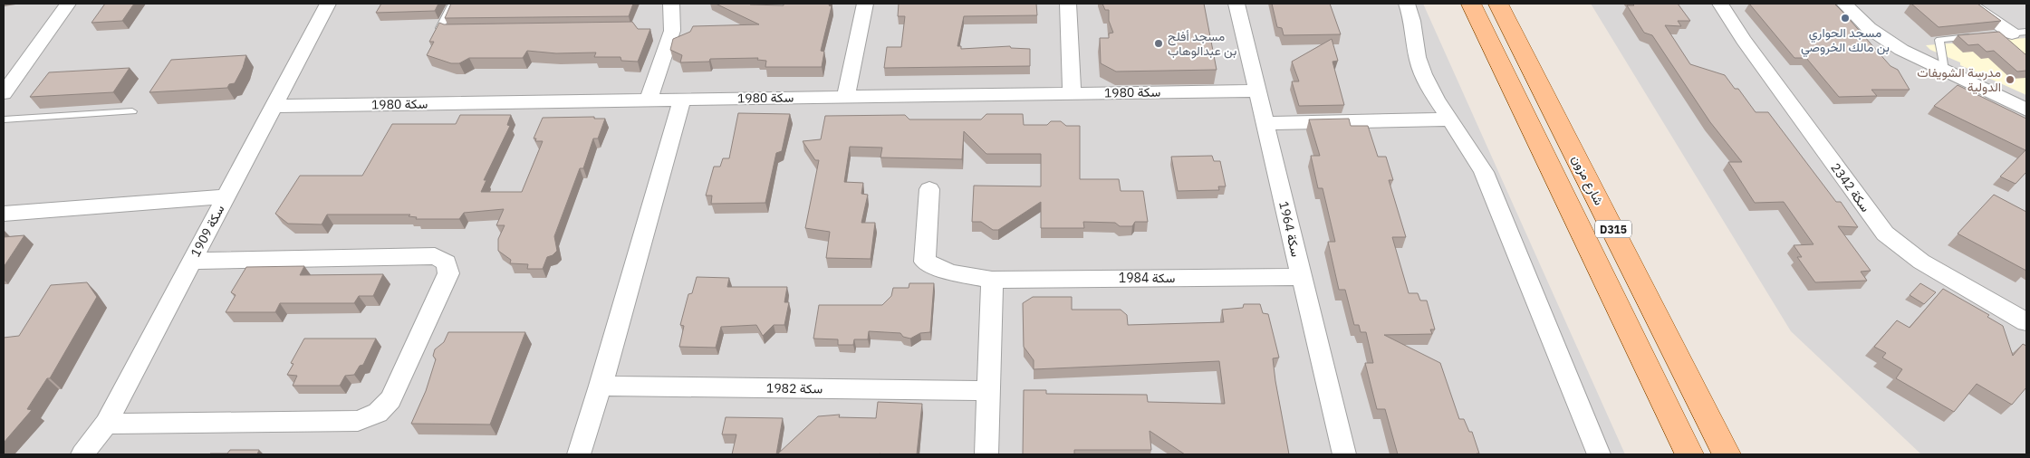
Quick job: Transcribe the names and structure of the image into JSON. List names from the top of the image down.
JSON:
{
  "streets": {
    "main road": ["شارع مزون", "D315"],
    "street": [
      "سكة 1980",
      "سكة 2342",
      "سكة 1964",
      "سكة 1909",
      "سكة 1984",
      "سكة 1982"
    ]
  },
  "crossings": [
    ["سكة 1980", "سكة 1964"],
    ["سكة 1980", "سكة 1909"],
    ["سكة 1964", "سكة 1984"]
  ],
  "places": ["مسجد الحواري بن مالك الخروصي", "مسجد أفلح بن عبدالوهاب", "مدرسة الشويفات الدولية"]
}
